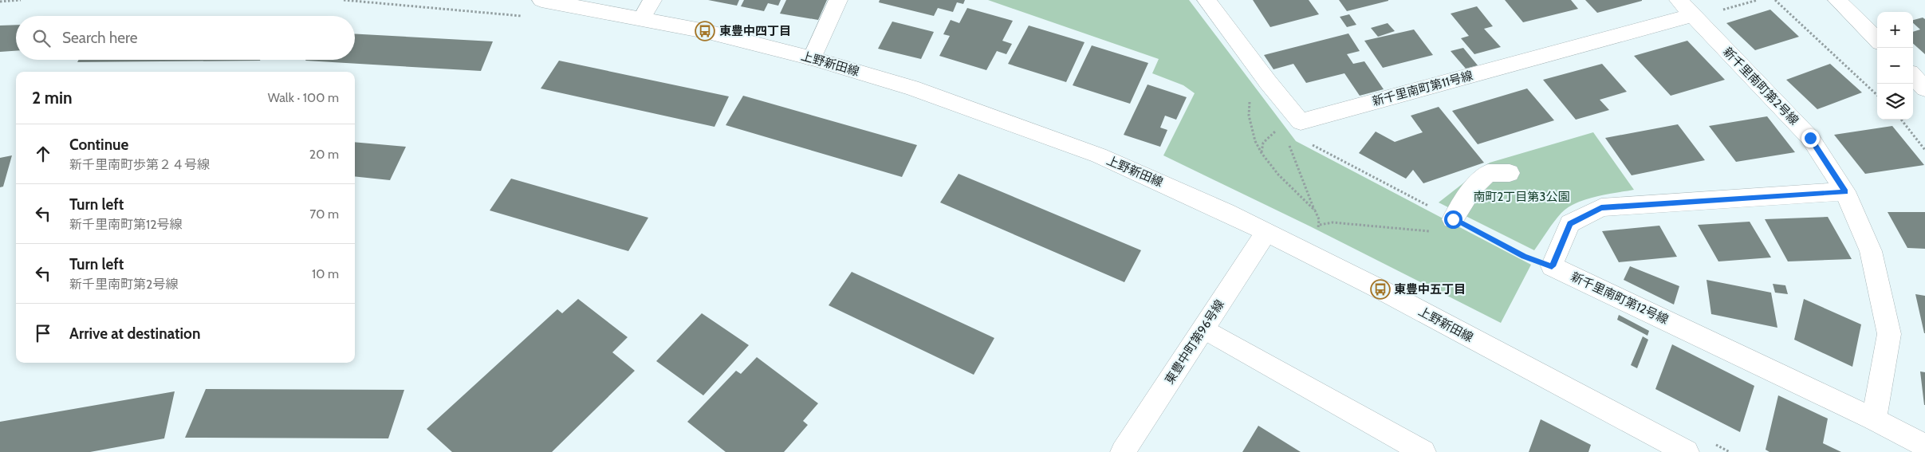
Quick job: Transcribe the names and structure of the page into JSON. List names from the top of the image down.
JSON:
{
  "streets": {
    "street": [
      "上野新田線",
      "新千里南町第2号線",
      "新千里南町第11号線",
      "新千里南町第12号線",
      "東豊中町第96号線"
    ]
  },
  "crossings": [
    ["上野新田線", "東豊中町第96号線"],
    ["新千里南町第2号線", "新千里南町第11号線"],
    ["新千里南町第2号線", "新千里南町第12号線"]
  ],
  "parks": ["南町2丁目第3公園"],
  "places": {
    "bus stop": ["東豊中四丁目", "東豊中五丁目"]
  },
  "page": {
    "map_buttons": ["+", "−"],
    "search": "Search here",
    "heading": ["2 min", "Walk · 100 m"],
    "list": [
      ["Continue", "新千里南町歩第２４号線", "20 m"],
      ["Turn left", "新千里南町第12号線", "70 m"],
      ["Turn left", "新千里南町第2号線", "10 m"],
      "Arrive at destination"
    ]
  }
}
